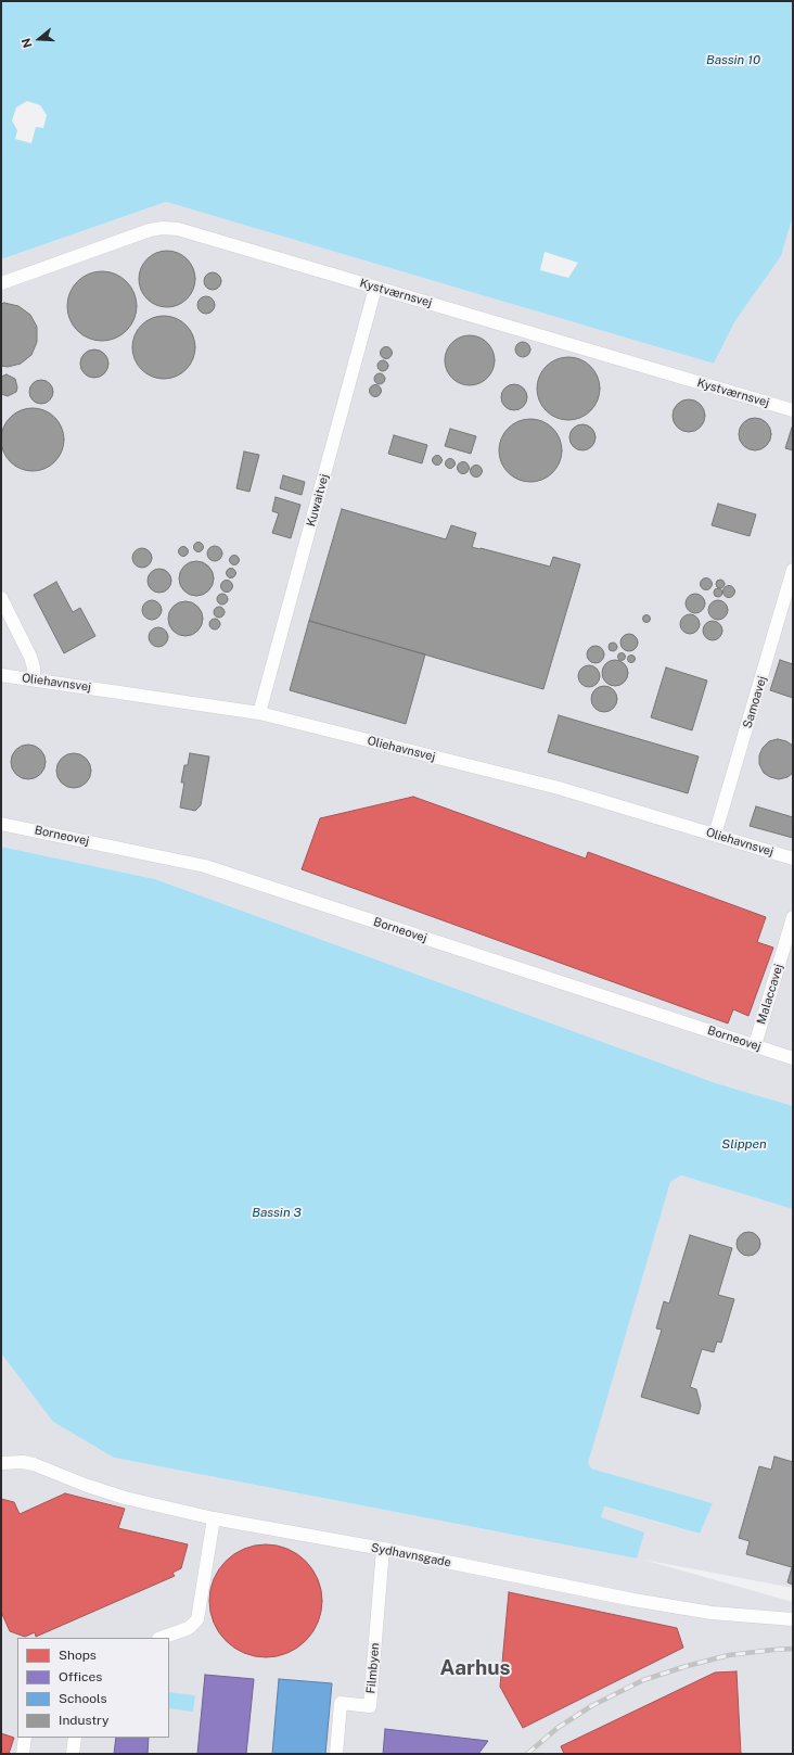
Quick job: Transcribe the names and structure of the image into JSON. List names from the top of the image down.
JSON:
{
  "streets": {
    "street": [
      "Kystværnsvej",
      "Kuwaitvej",
      "Oliehavnsvej",
      "Samoavej",
      "Borneovej",
      "Malaccavej",
      "Sydhavnsgade",
      "Filmbyen"
    ]
  },
  "crossings": [
    ["Kystværnsvej", "Kuwaitvej"],
    ["Kuwaitvej", "Oliehavnsvej"],
    ["Oliehavnsvej", "Samoavej"],
    ["Borneovej", "Malaccavej"],
    ["Sydhavnsgade", "Filmbyen"]
  ],
  "districts": ["Aarhus"],
  "water": ["Bassin 10", "Slippen", "Bassin 3"],
  "legend": [
    "Shops",
    "Offices",
    "Schools",
    "Industry"
  ],
  "north": "left"
}
